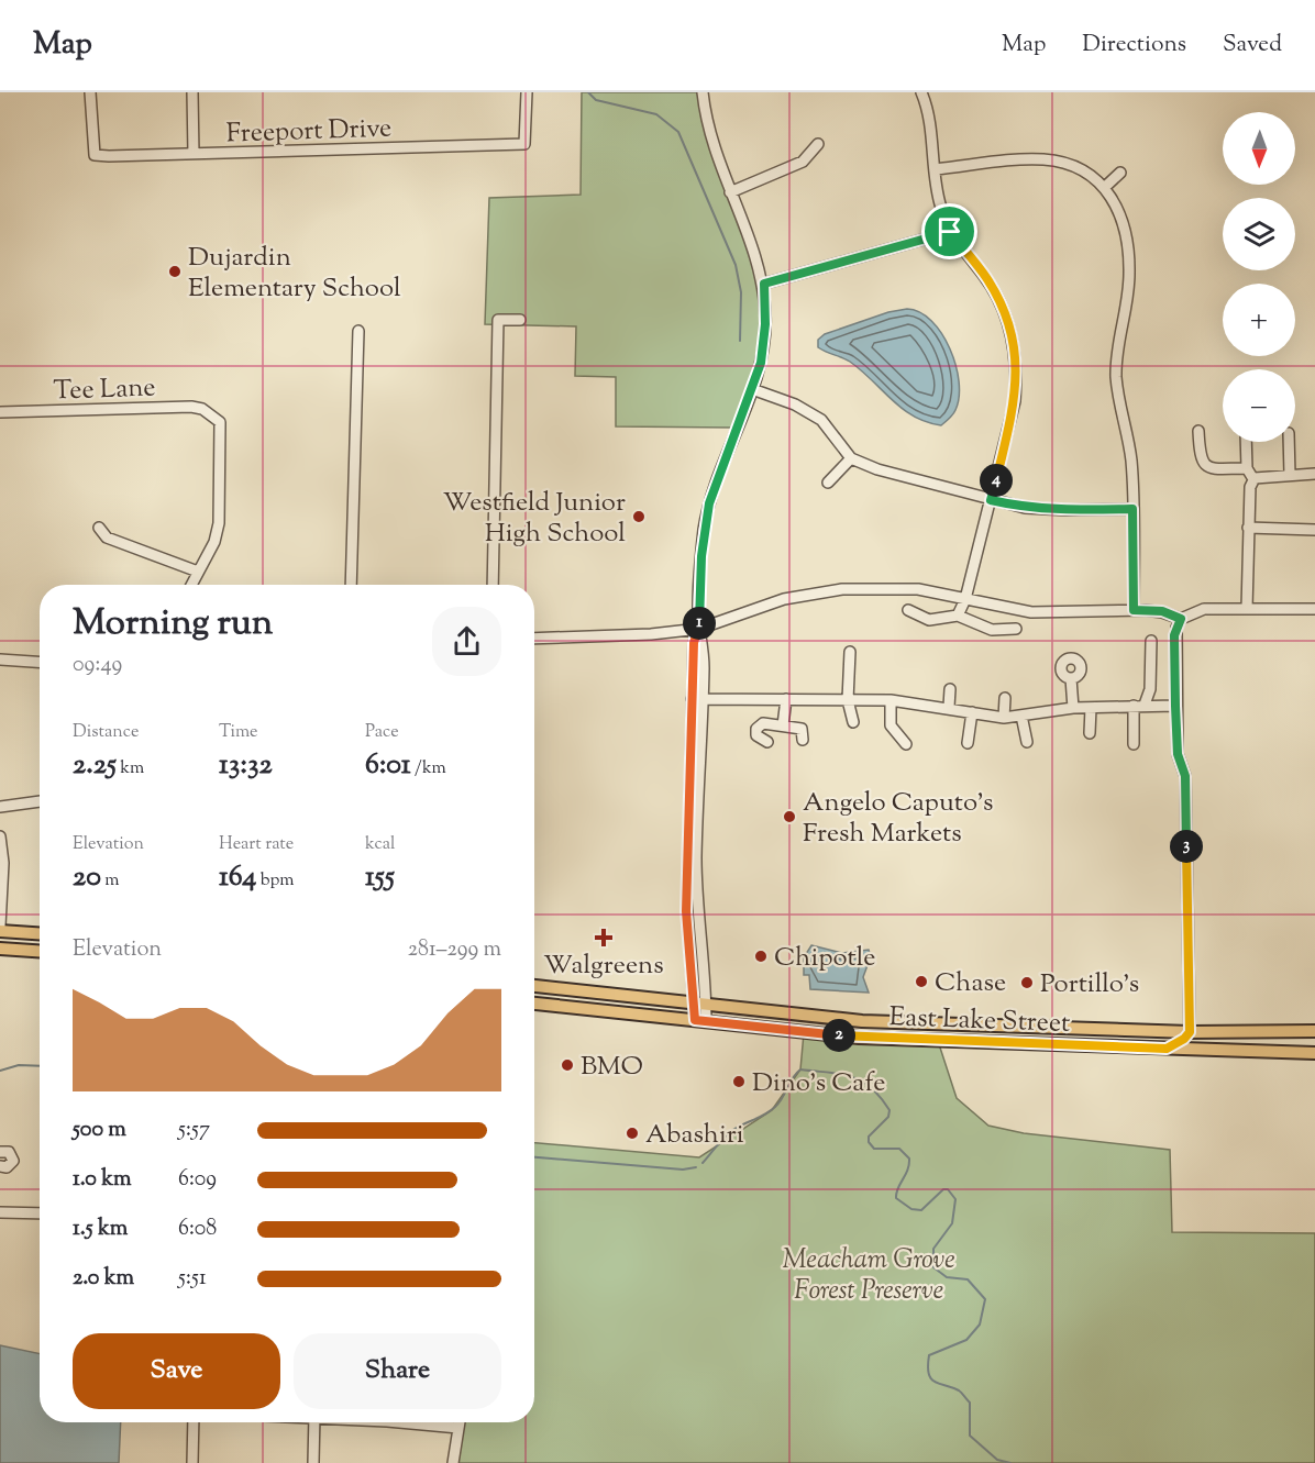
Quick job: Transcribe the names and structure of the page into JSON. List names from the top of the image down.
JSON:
{
  "streets": {
    "main road": ["East Lake Street"],
    "street": ["Freeport Drive", "Tee Lane"]
  },
  "parks": ["Meacham Grove Forest Preserve"],
  "places": {
    "other": [
      "Dujardin Elementary School",
      "Westfield Junior High School",
      "Angelo Caputo's Fresh Markets",
      "Chipotle",
      "Chase",
      "Portillo's",
      "BMO",
      "Dino's Cafe",
      "Abashiri"
    ],
    "health": ["Walgreens"]
  },
  "north": "bottom",
  "page": {
    "header": "Map",
    "nav": ["Map", "Directions", "Saved"],
    "map_buttons": ["+", "−"],
    "pins": [
      "4",
      "1",
      "3",
      "2"
    ],
    "heading": ["Morning run", "09:49"],
    "stats": [
      ["Distance", "2.25 km"],
      ["Time", "13:32"],
      ["Pace", "6:01 /km"],
      ["Elevation", "20 m"],
      ["Heart rate", "164 bpm"],
      ["kcal", "155"]
    ],
    "chart": ["Elevation", "281–299 m"],
    "list": [
      {
        "name": "500 m",
        "note": "5:57"
      },
      {
        "name": "1.0 km",
        "note": "6:09"
      },
      {
        "name": "1.5 km",
        "note": "6:08"
      },
      {
        "name": "2.0 km",
        "note": "5:51"
      }
    ],
    "buttons": ["Save", "Share"]
  }
}
